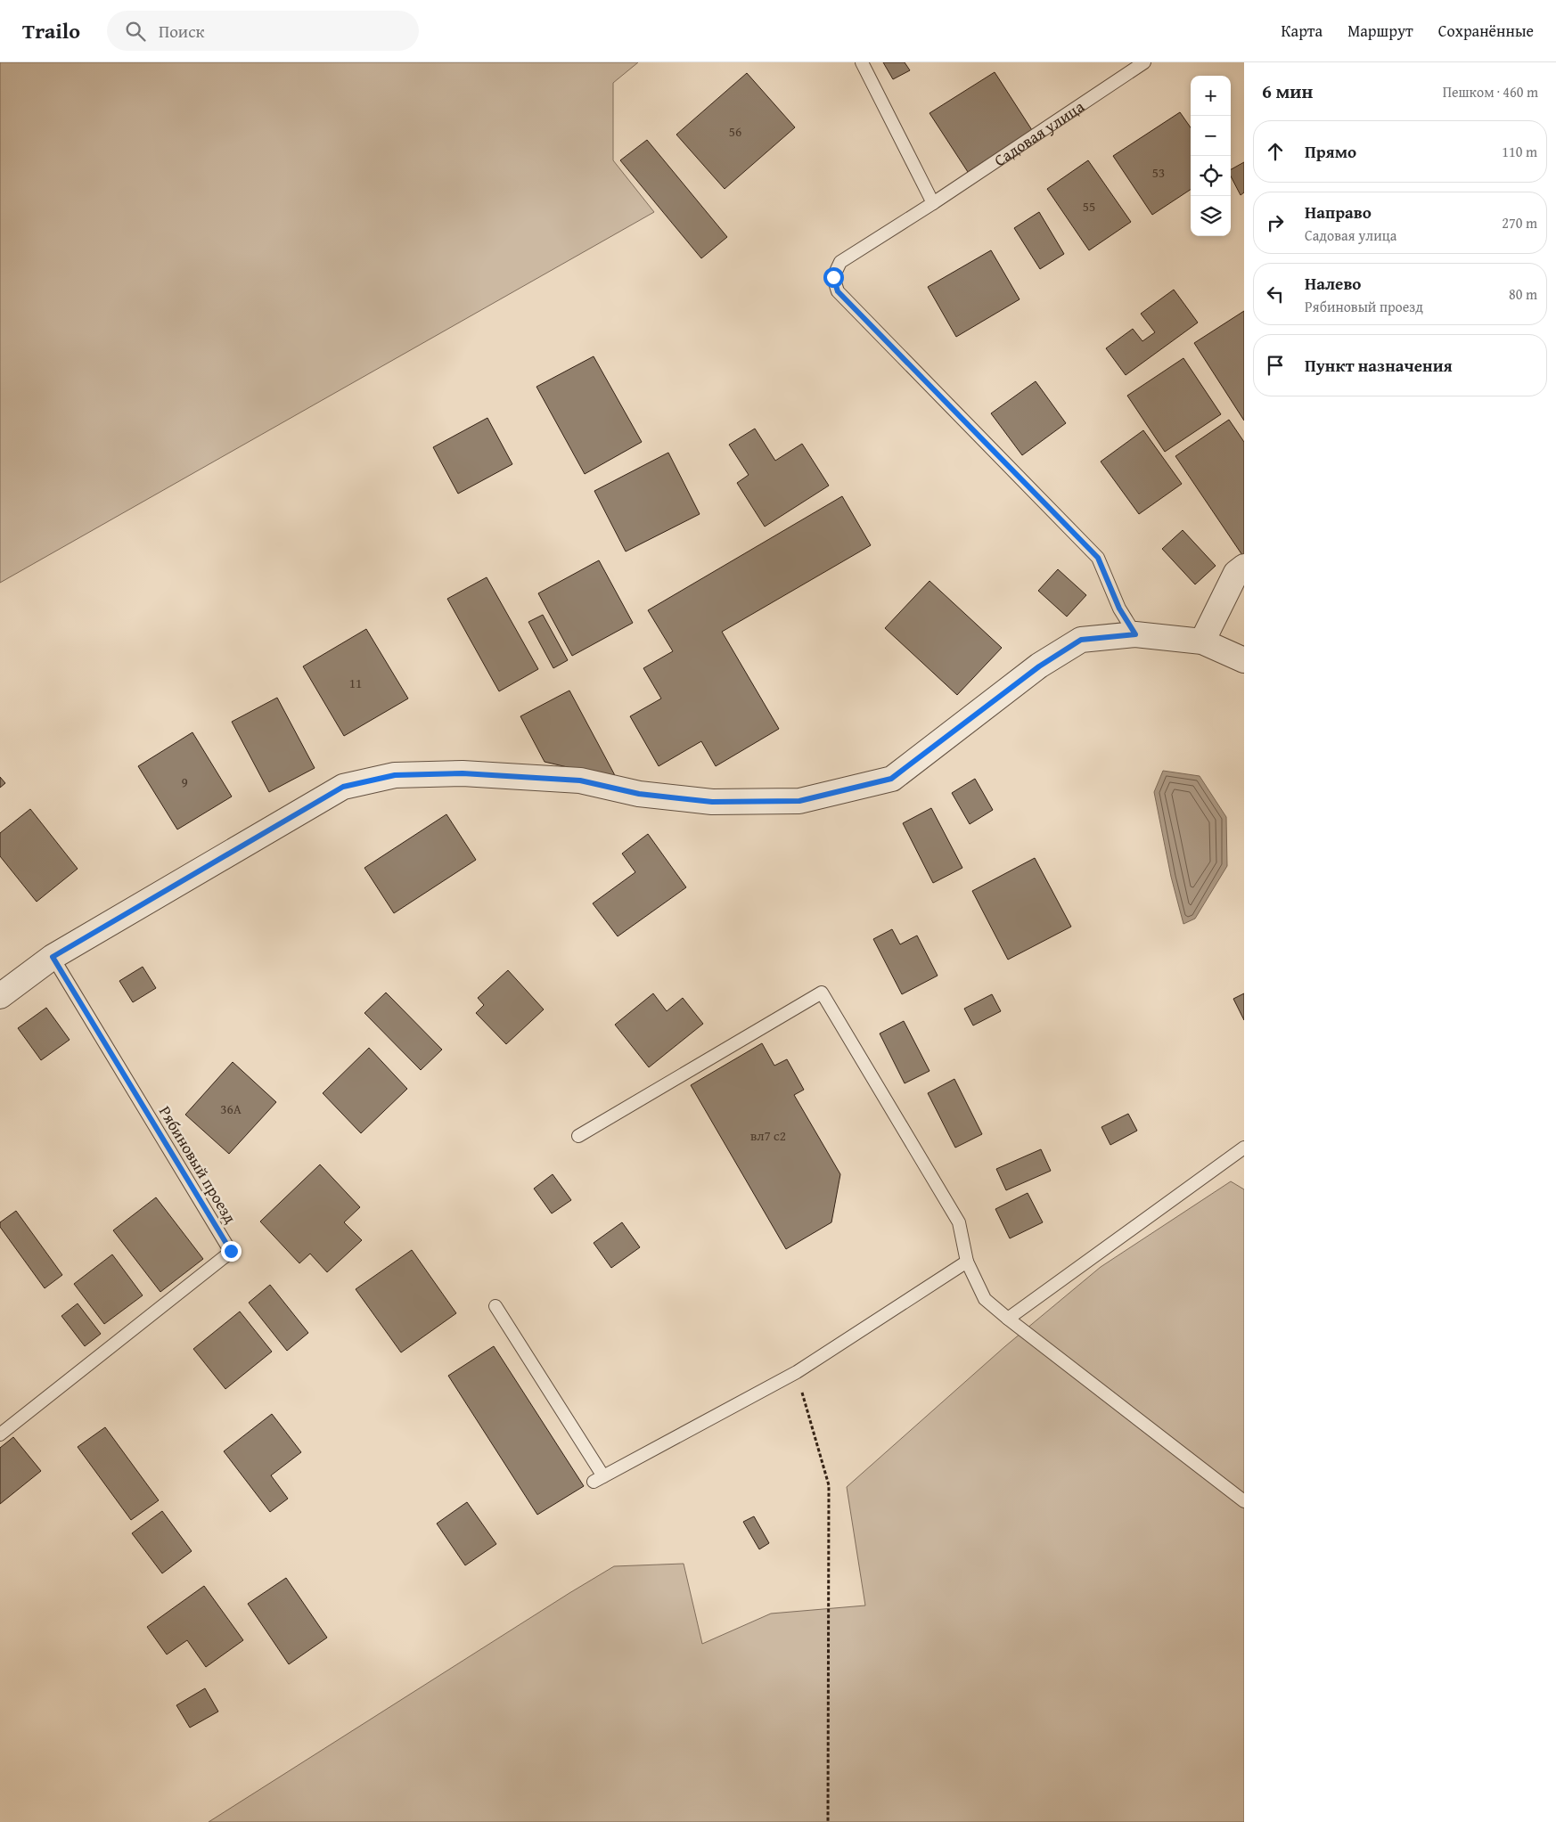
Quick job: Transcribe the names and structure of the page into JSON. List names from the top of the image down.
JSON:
{
  "streets": {
    "lane": ["Садовая улица", "Рябиновый проезд"]
  },
  "house_numbers": [
    "56",
    "53",
    "55",
    "11",
    "9",
    "36А",
    "вл7 с2"
  ],
  "page": {
    "header": "Trailo",
    "search": "Поиск",
    "nav": ["Карта", "Маршрут", "Сохранённые"],
    "heading": ["6 мин", "Пешком · 460 m"],
    "map_buttons": ["+", "−"],
    "list": [
      ["Прямо", "110 m"],
      ["Направо", "Садовая улица", "270 m"],
      ["Налево", "Рябиновый проезд", "80 m"],
      "Пункт назначения"
    ]
  }
}
